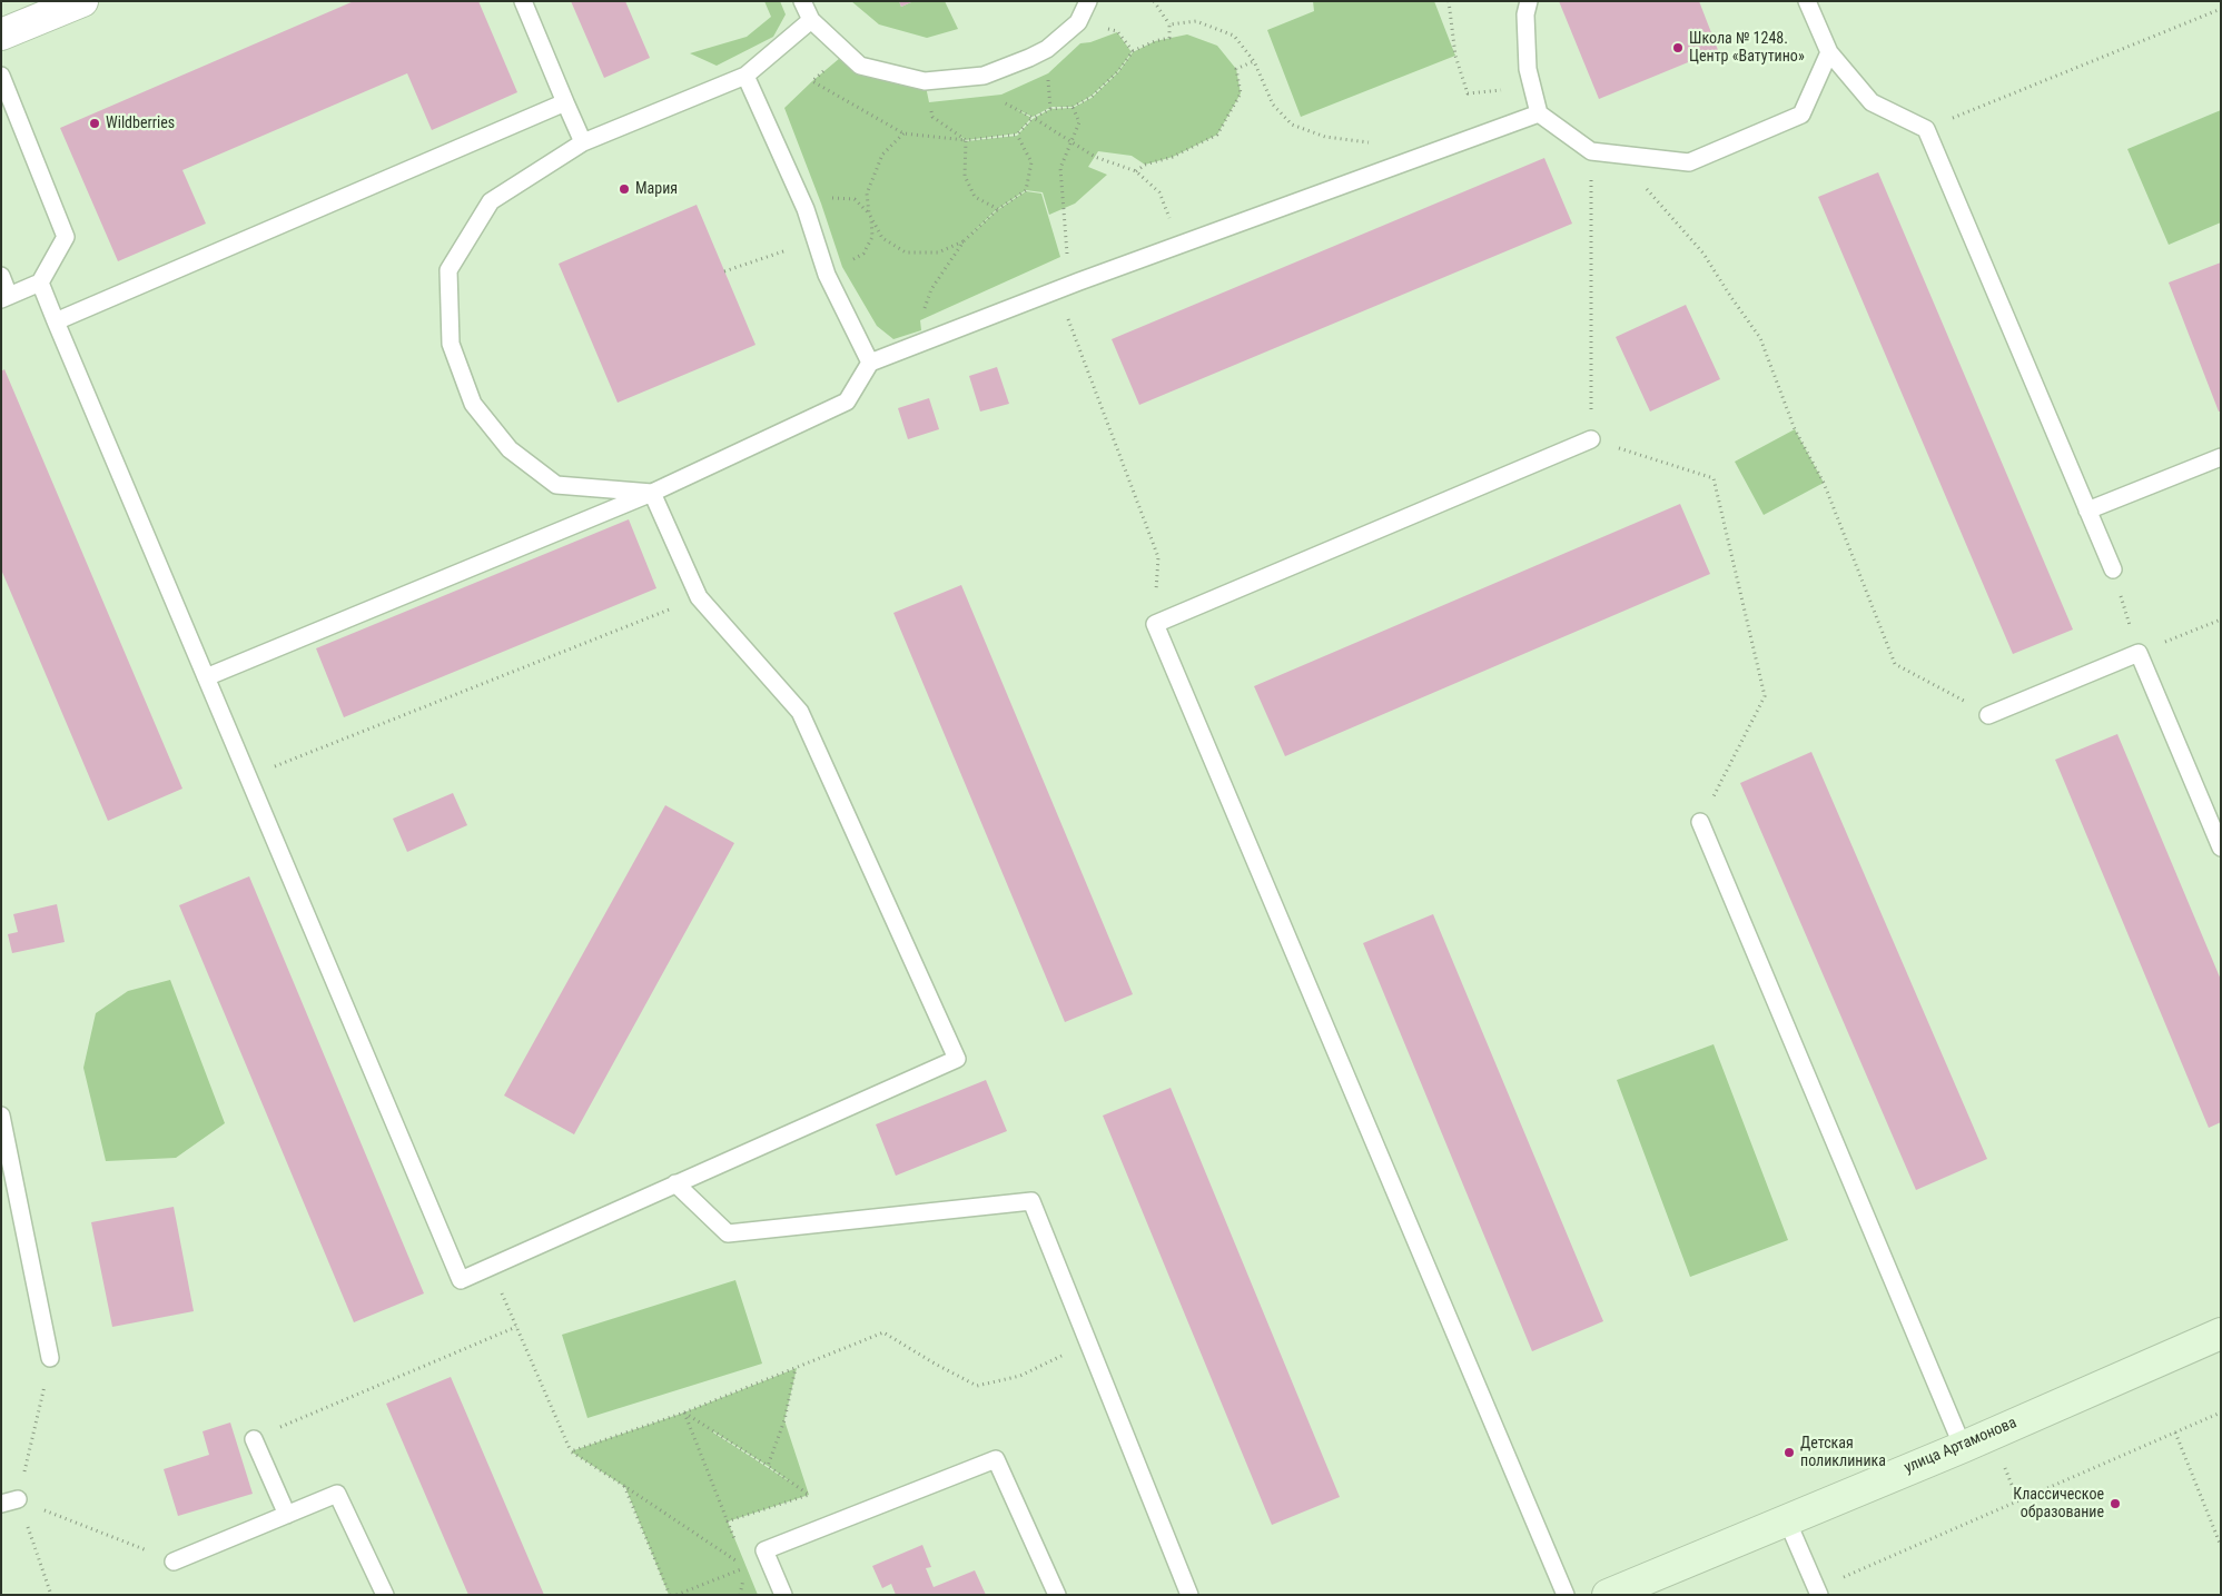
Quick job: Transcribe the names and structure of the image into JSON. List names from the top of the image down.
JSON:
{
  "streets": {
    "street": ["улица Артамонова"]
  },
  "places": [
    "Школа № 1248. Центр «Ватутино»",
    "Wildberries",
    "Мария",
    "Детская поликлиника",
    "Классическое образование"
  ]
}
